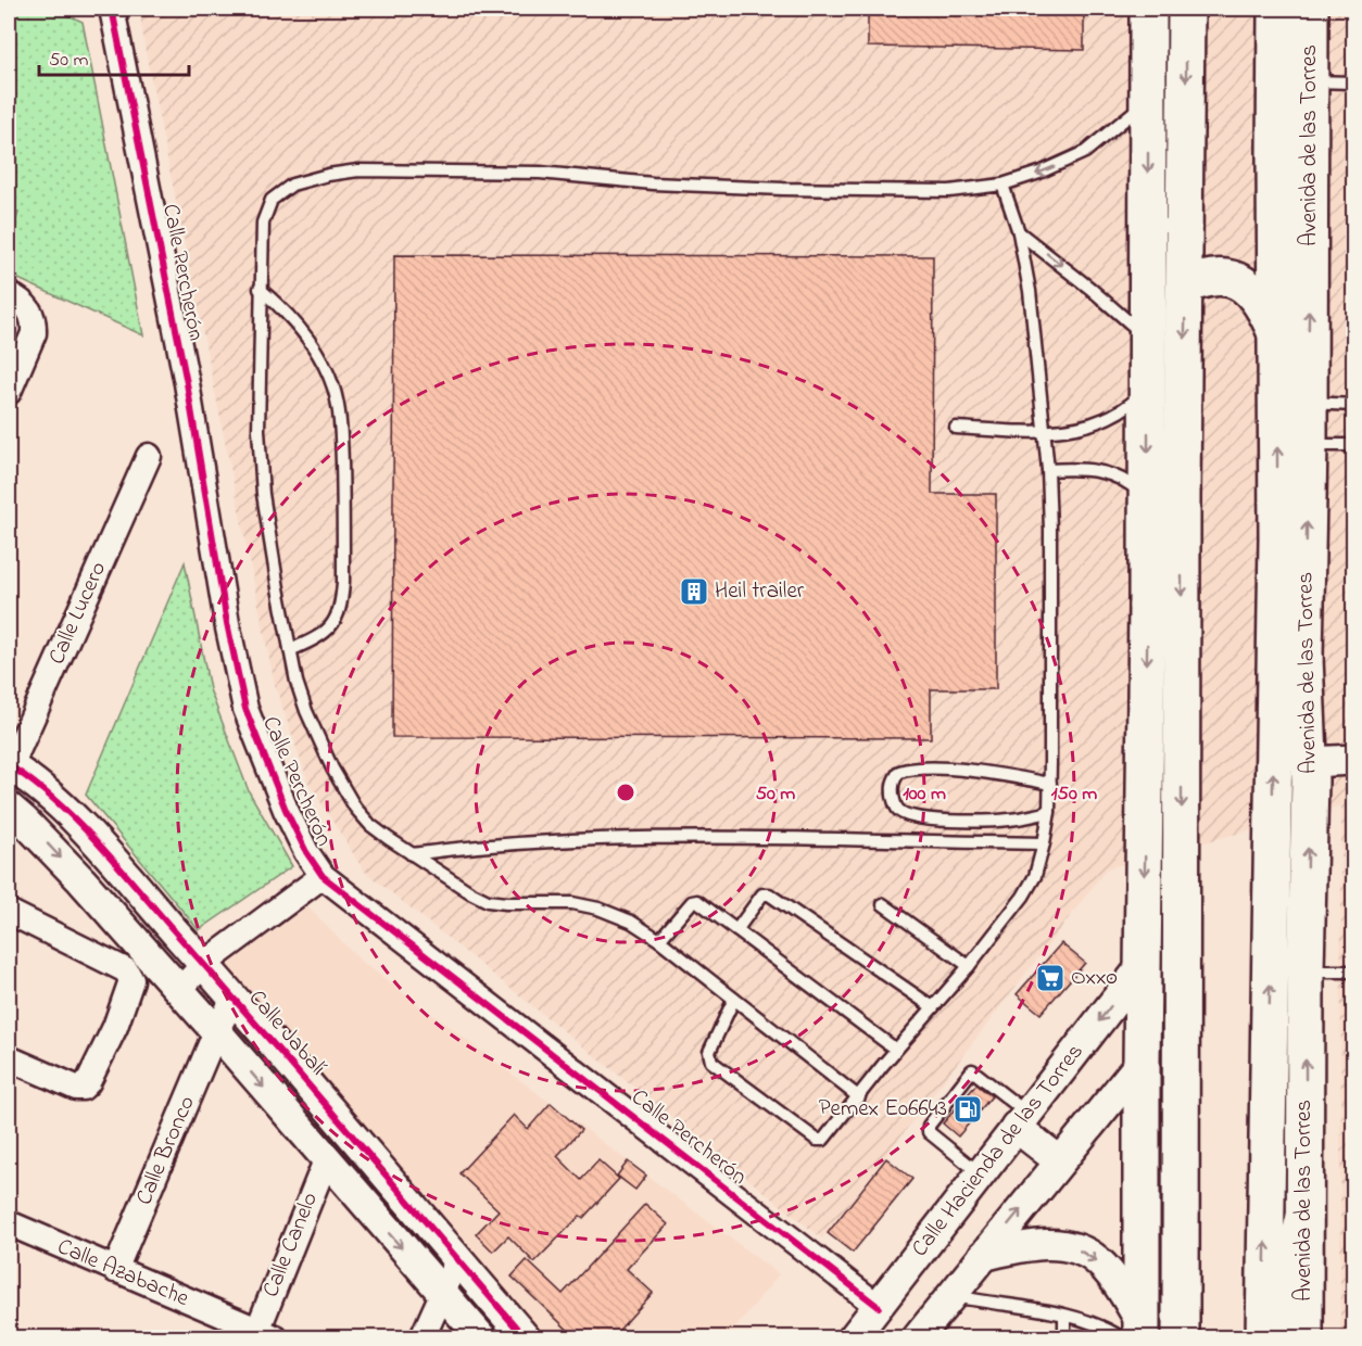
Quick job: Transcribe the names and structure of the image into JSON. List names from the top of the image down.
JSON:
{
  "streets": {
    "main road": ["Avenida de las Torres"],
    "street": [
      "Calle Percherón",
      "Calle Lucero",
      "Calle Jabalí",
      "Calle Bronco",
      "Calle Hacienda de las Torres",
      "Calle Canelo",
      "Calle Azabache"
    ]
  },
  "crossings": [
    ["Calle Percherón", "Calle Hacienda de las Torres"],
    ["Calle Lucero", "Calle Jabalí"],
    ["Calle Jabalí", "Calle Bronco"],
    ["Calle Bronco", "Calle Azabache"],
    ["Calle Canelo", "Calle Azabache"]
  ],
  "places": {
    "building": ["Heil trailer"],
    "supermarket": ["Oxxo"],
    "fuel station": ["Pemex E06643"]
  },
  "scale_bar": "50 m",
  "rings": ["50 m", "100 m", "150 m"]
}
